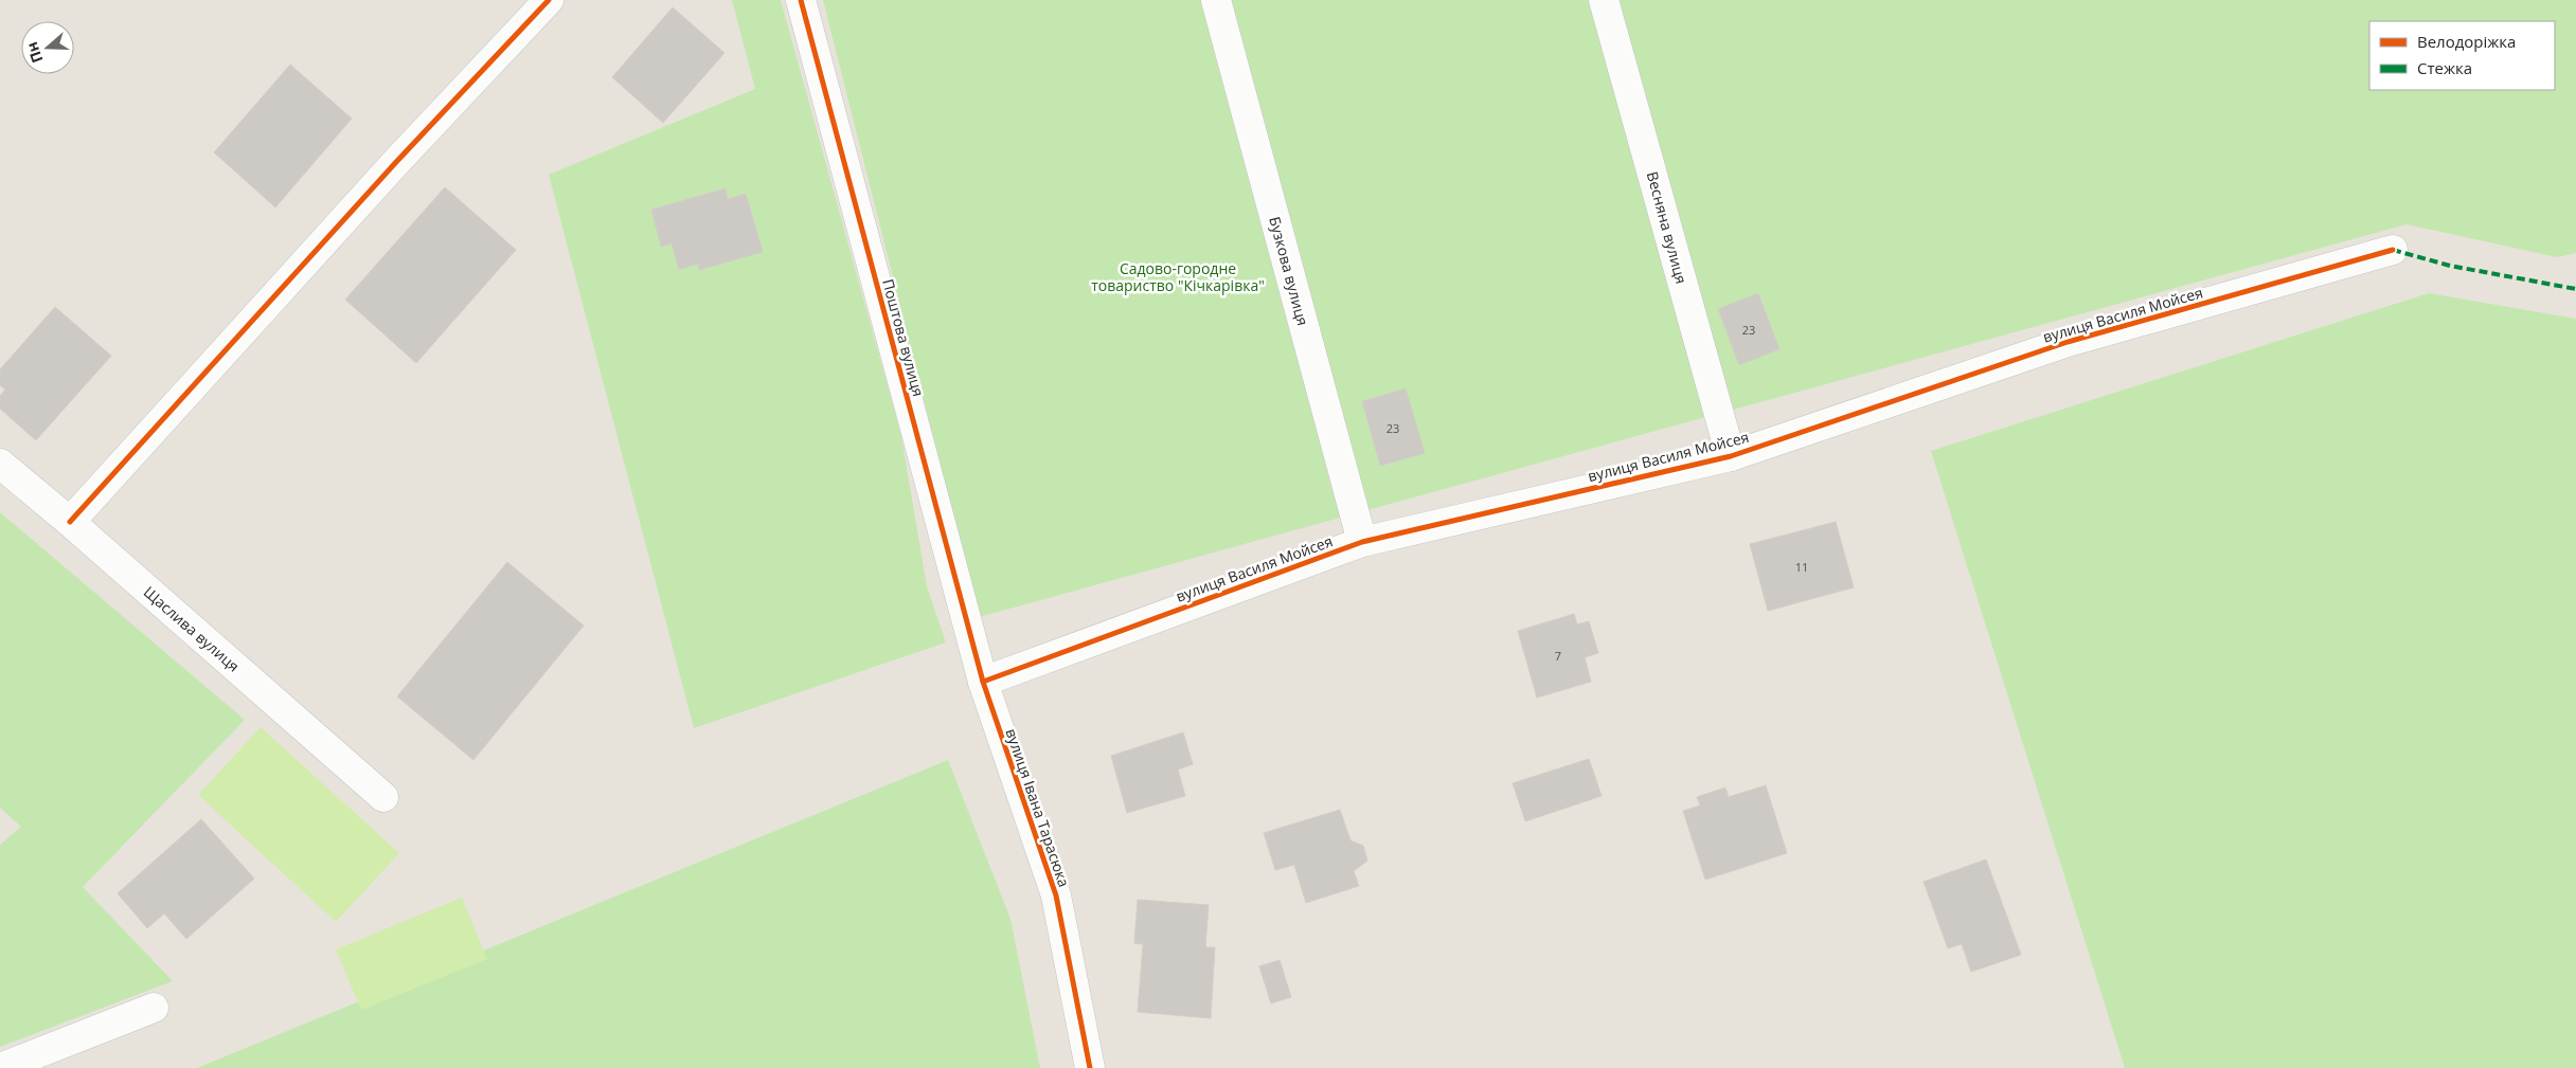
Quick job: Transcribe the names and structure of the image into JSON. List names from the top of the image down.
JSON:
{
  "streets": {
    "street": [
      "Весняна вулиця",
      "Бузкова вулиця",
      "вулиця Василя Мойсея",
      "Поштова вулиця",
      "Щаслива вулиця",
      "вулиця Івана Тарасюка"
    ]
  },
  "crossings": [
    ["Весняна вулиця", "вулиця Василя Мойсея"],
    ["Бузкова вулиця", "вулиця Василя Мойсея"],
    ["вулиця Василя Мойсея", "Поштова вулиця"],
    ["вулиця Василя Мойсея", "вулиця Івана Тарасюка"],
    ["Поштова вулиця", "вулиця Івана Тарасюка"]
  ],
  "parks": ["Садово-городне товариство \"Кічкарівка\""],
  "house_numbers": [
    "23",
    "23",
    "11",
    "7"
  ],
  "legend": ["Велодоріжка", "Стежка"],
  "north": "left"
}
